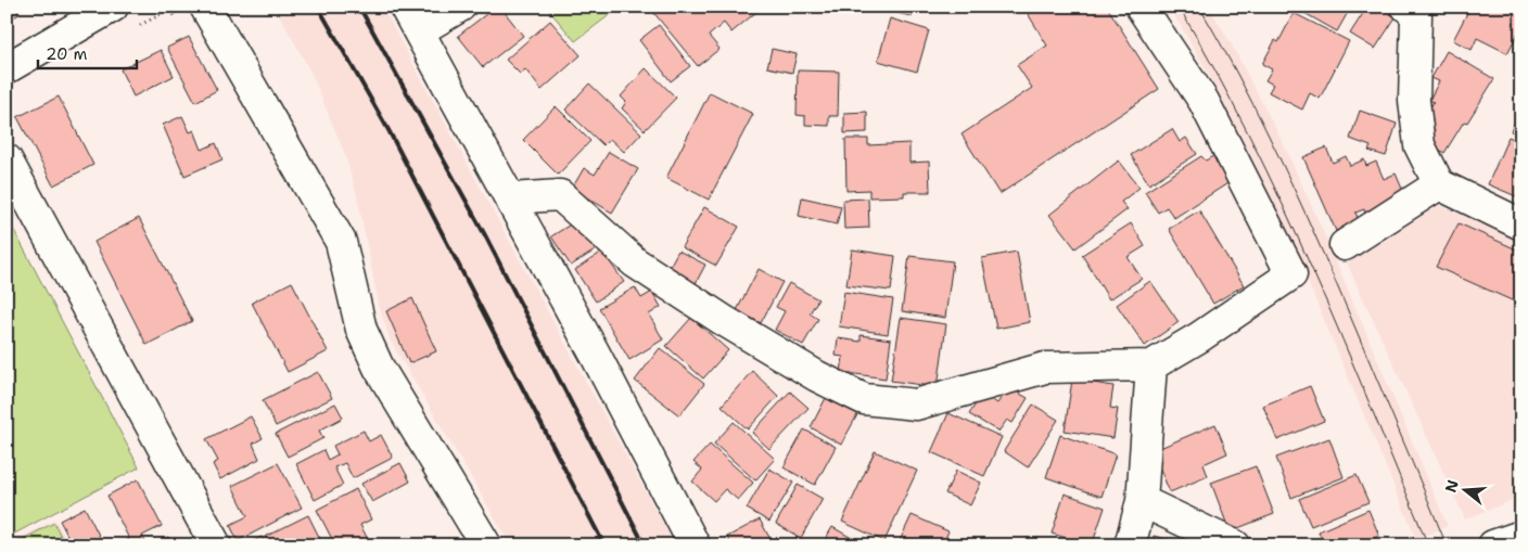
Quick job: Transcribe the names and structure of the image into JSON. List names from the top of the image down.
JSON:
{
  "scale_bar": "20 m",
  "north": "left"
}
